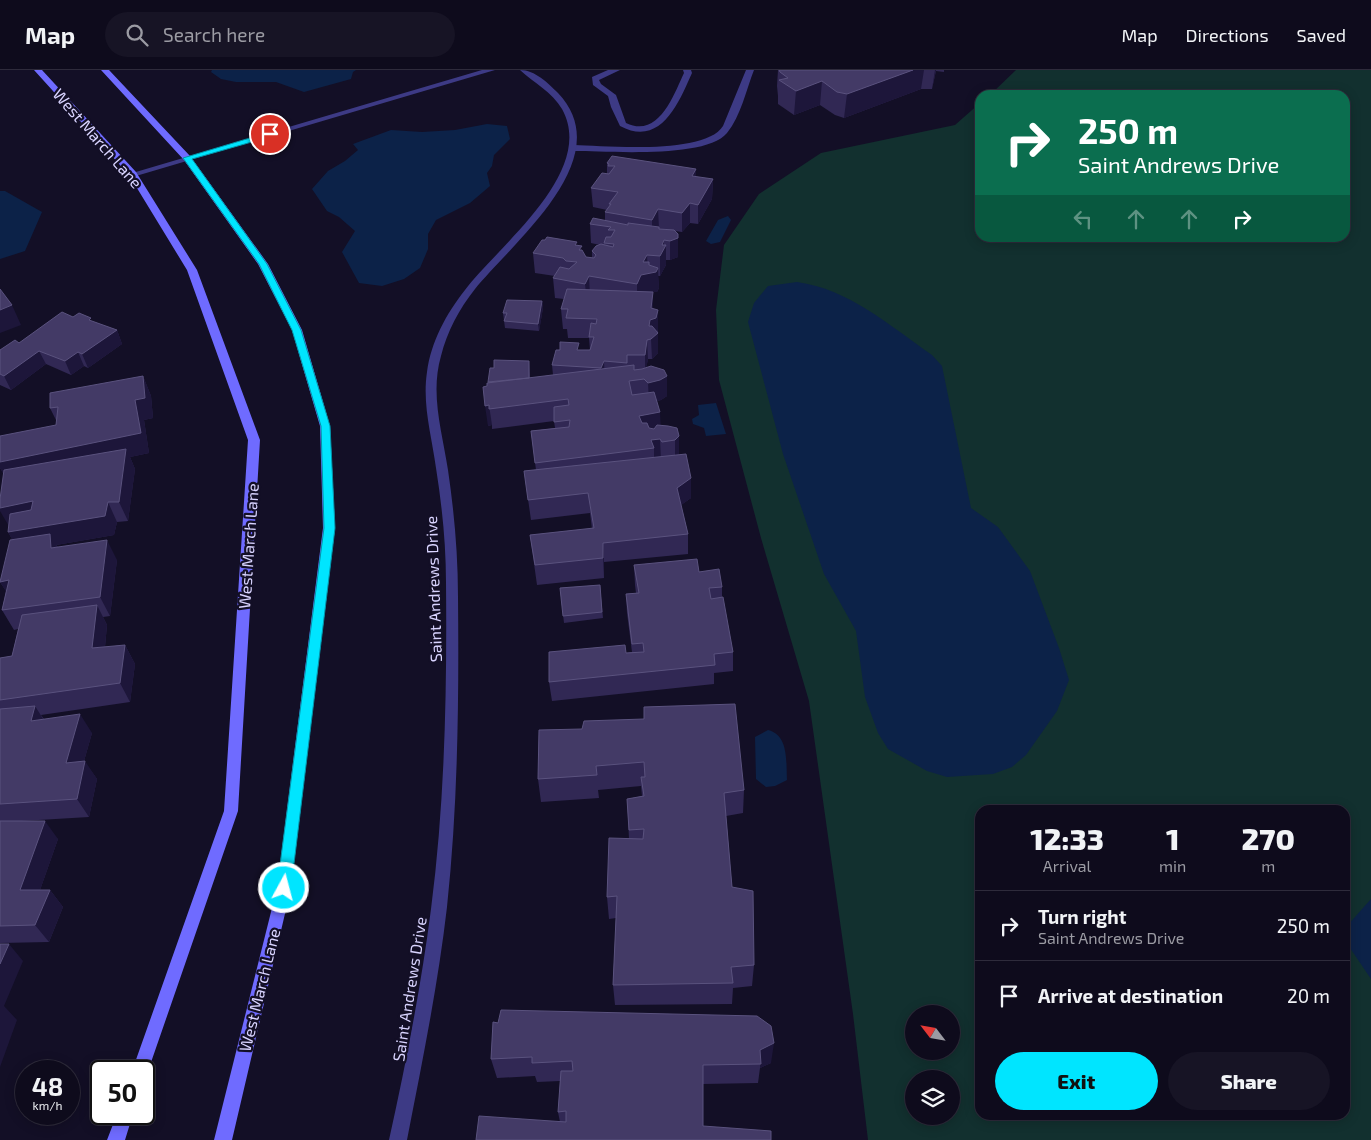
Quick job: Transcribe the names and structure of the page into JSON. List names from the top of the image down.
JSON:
{
  "streets": {
    "main road": ["West March Lane"],
    "street": ["Saint Andrews Drive"]
  },
  "north": "top left",
  "page": {
    "header": "Map",
    "search": "Search here",
    "nav": ["Map", "Directions", "Saved"],
    "turn": ["250 m", "Saint Andrews Drive"],
    "eta": [
      "12:33",
      "Arrival",
      "1",
      "min",
      "270",
      "m"
    ],
    "list": [
      {
        "name": "Turn right",
        "note": "Saint Andrews Drive",
        "value": "250 m"
      },
      {
        "name": "Arrive at destination",
        "value": "20 m"
      }
    ],
    "buttons": ["Exit", "Share"],
    "speed": "48 km/h",
    "limit": "50"
  }
}
